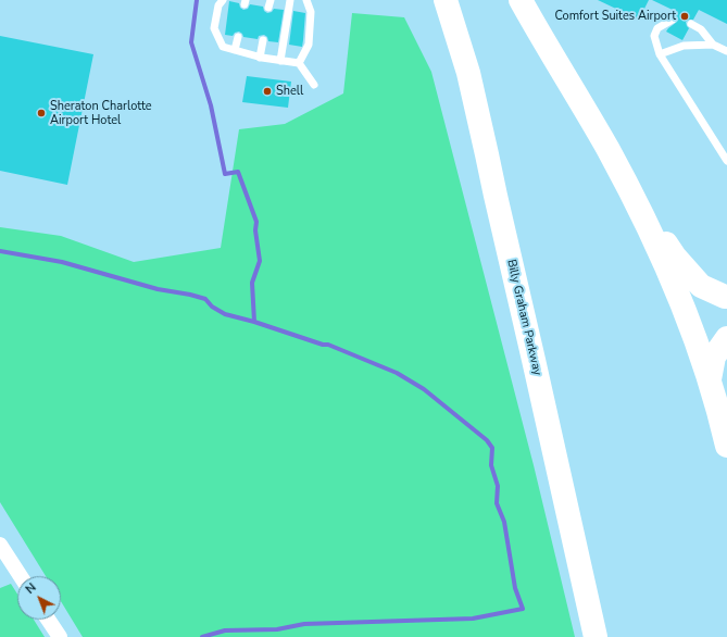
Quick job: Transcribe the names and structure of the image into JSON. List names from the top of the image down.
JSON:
{
  "streets": {
    "highway": ["Billy Graham Parkway"]
  },
  "places": ["Comfort Suites Airport", "Shell", "Sheraton Charlotte Airport Hotel"],
  "north": "top left"
}
